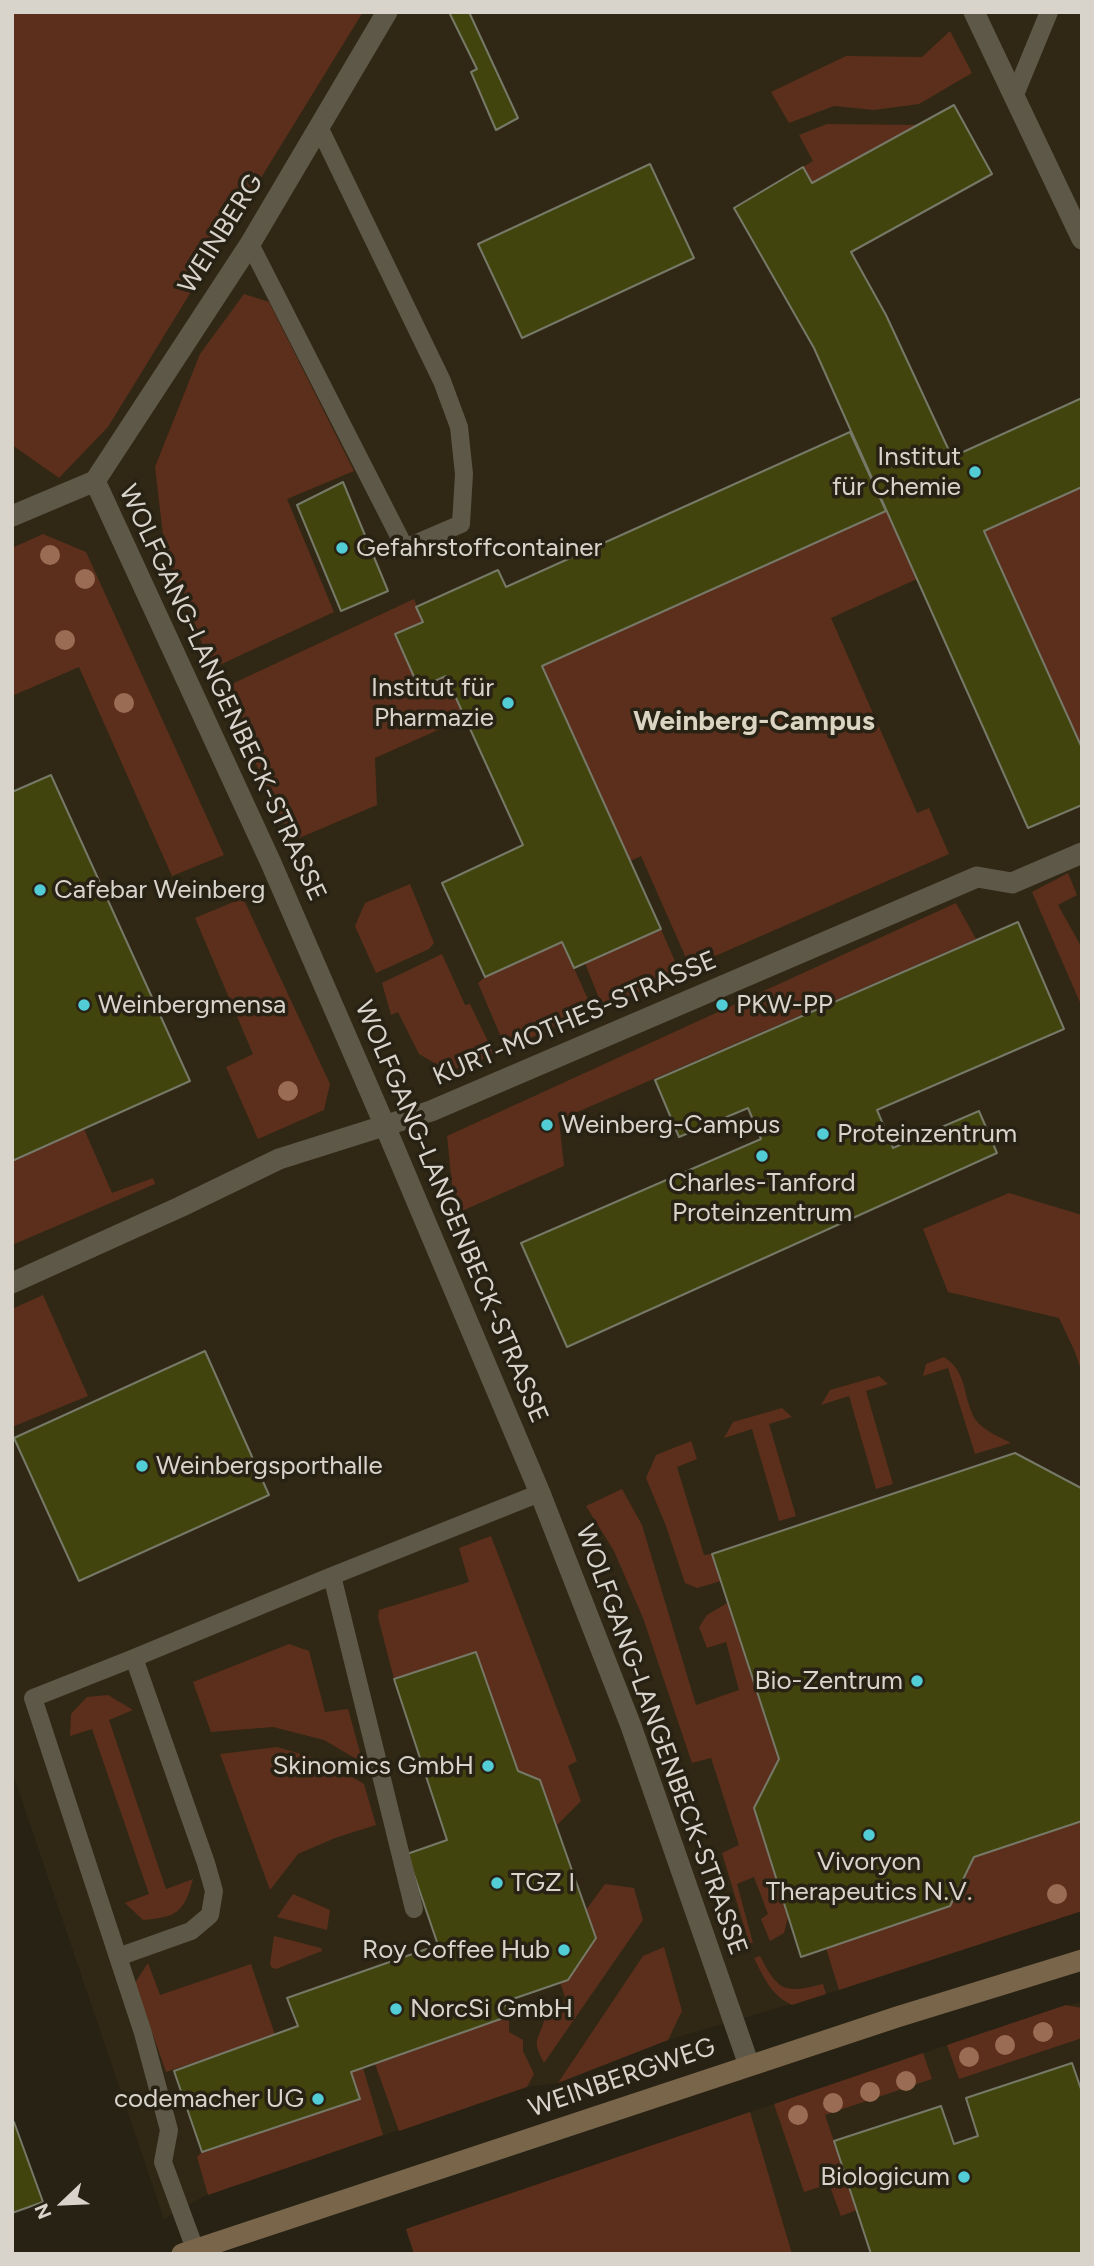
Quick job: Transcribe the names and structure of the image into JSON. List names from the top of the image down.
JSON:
{
  "streets": {
    "street": [
      "WEINBERG",
      "WOLFGANG-LANGENBECK-STRASSE",
      "KURT-MOTHES-STRASSE",
      "WEINBERGWEG"
    ]
  },
  "crossings": [
    ["WEINBERG", "WOLFGANG-LANGENBECK-STRASSE"],
    ["WOLFGANG-LANGENBECK-STRASSE", "KURT-MOTHES-STRASSE"],
    ["WOLFGANG-LANGENBECK-STRASSE", "WEINBERGWEG"]
  ],
  "districts": ["Weinberg-Campus"],
  "places": [
    "Institut für Chemie",
    "Gefahrstoffcontainer",
    "Institut für Pharmazie",
    "Cafebar Weinberg",
    "Weinbergmensa",
    "PKW-PP",
    "Weinberg-Campus",
    "Proteinzentrum",
    "Charles-Tanford Proteinzentrum",
    "Weinbergsporthalle",
    "Bio-Zentrum",
    "Skinomics GmbH",
    "Vivoryon Therapeutics N.V.",
    "TGZ I",
    "Roy Coffee Hub",
    "NorcSi GmbH",
    "codemacher UG",
    "Biologicum"
  ],
  "north": "bottom left"
}
